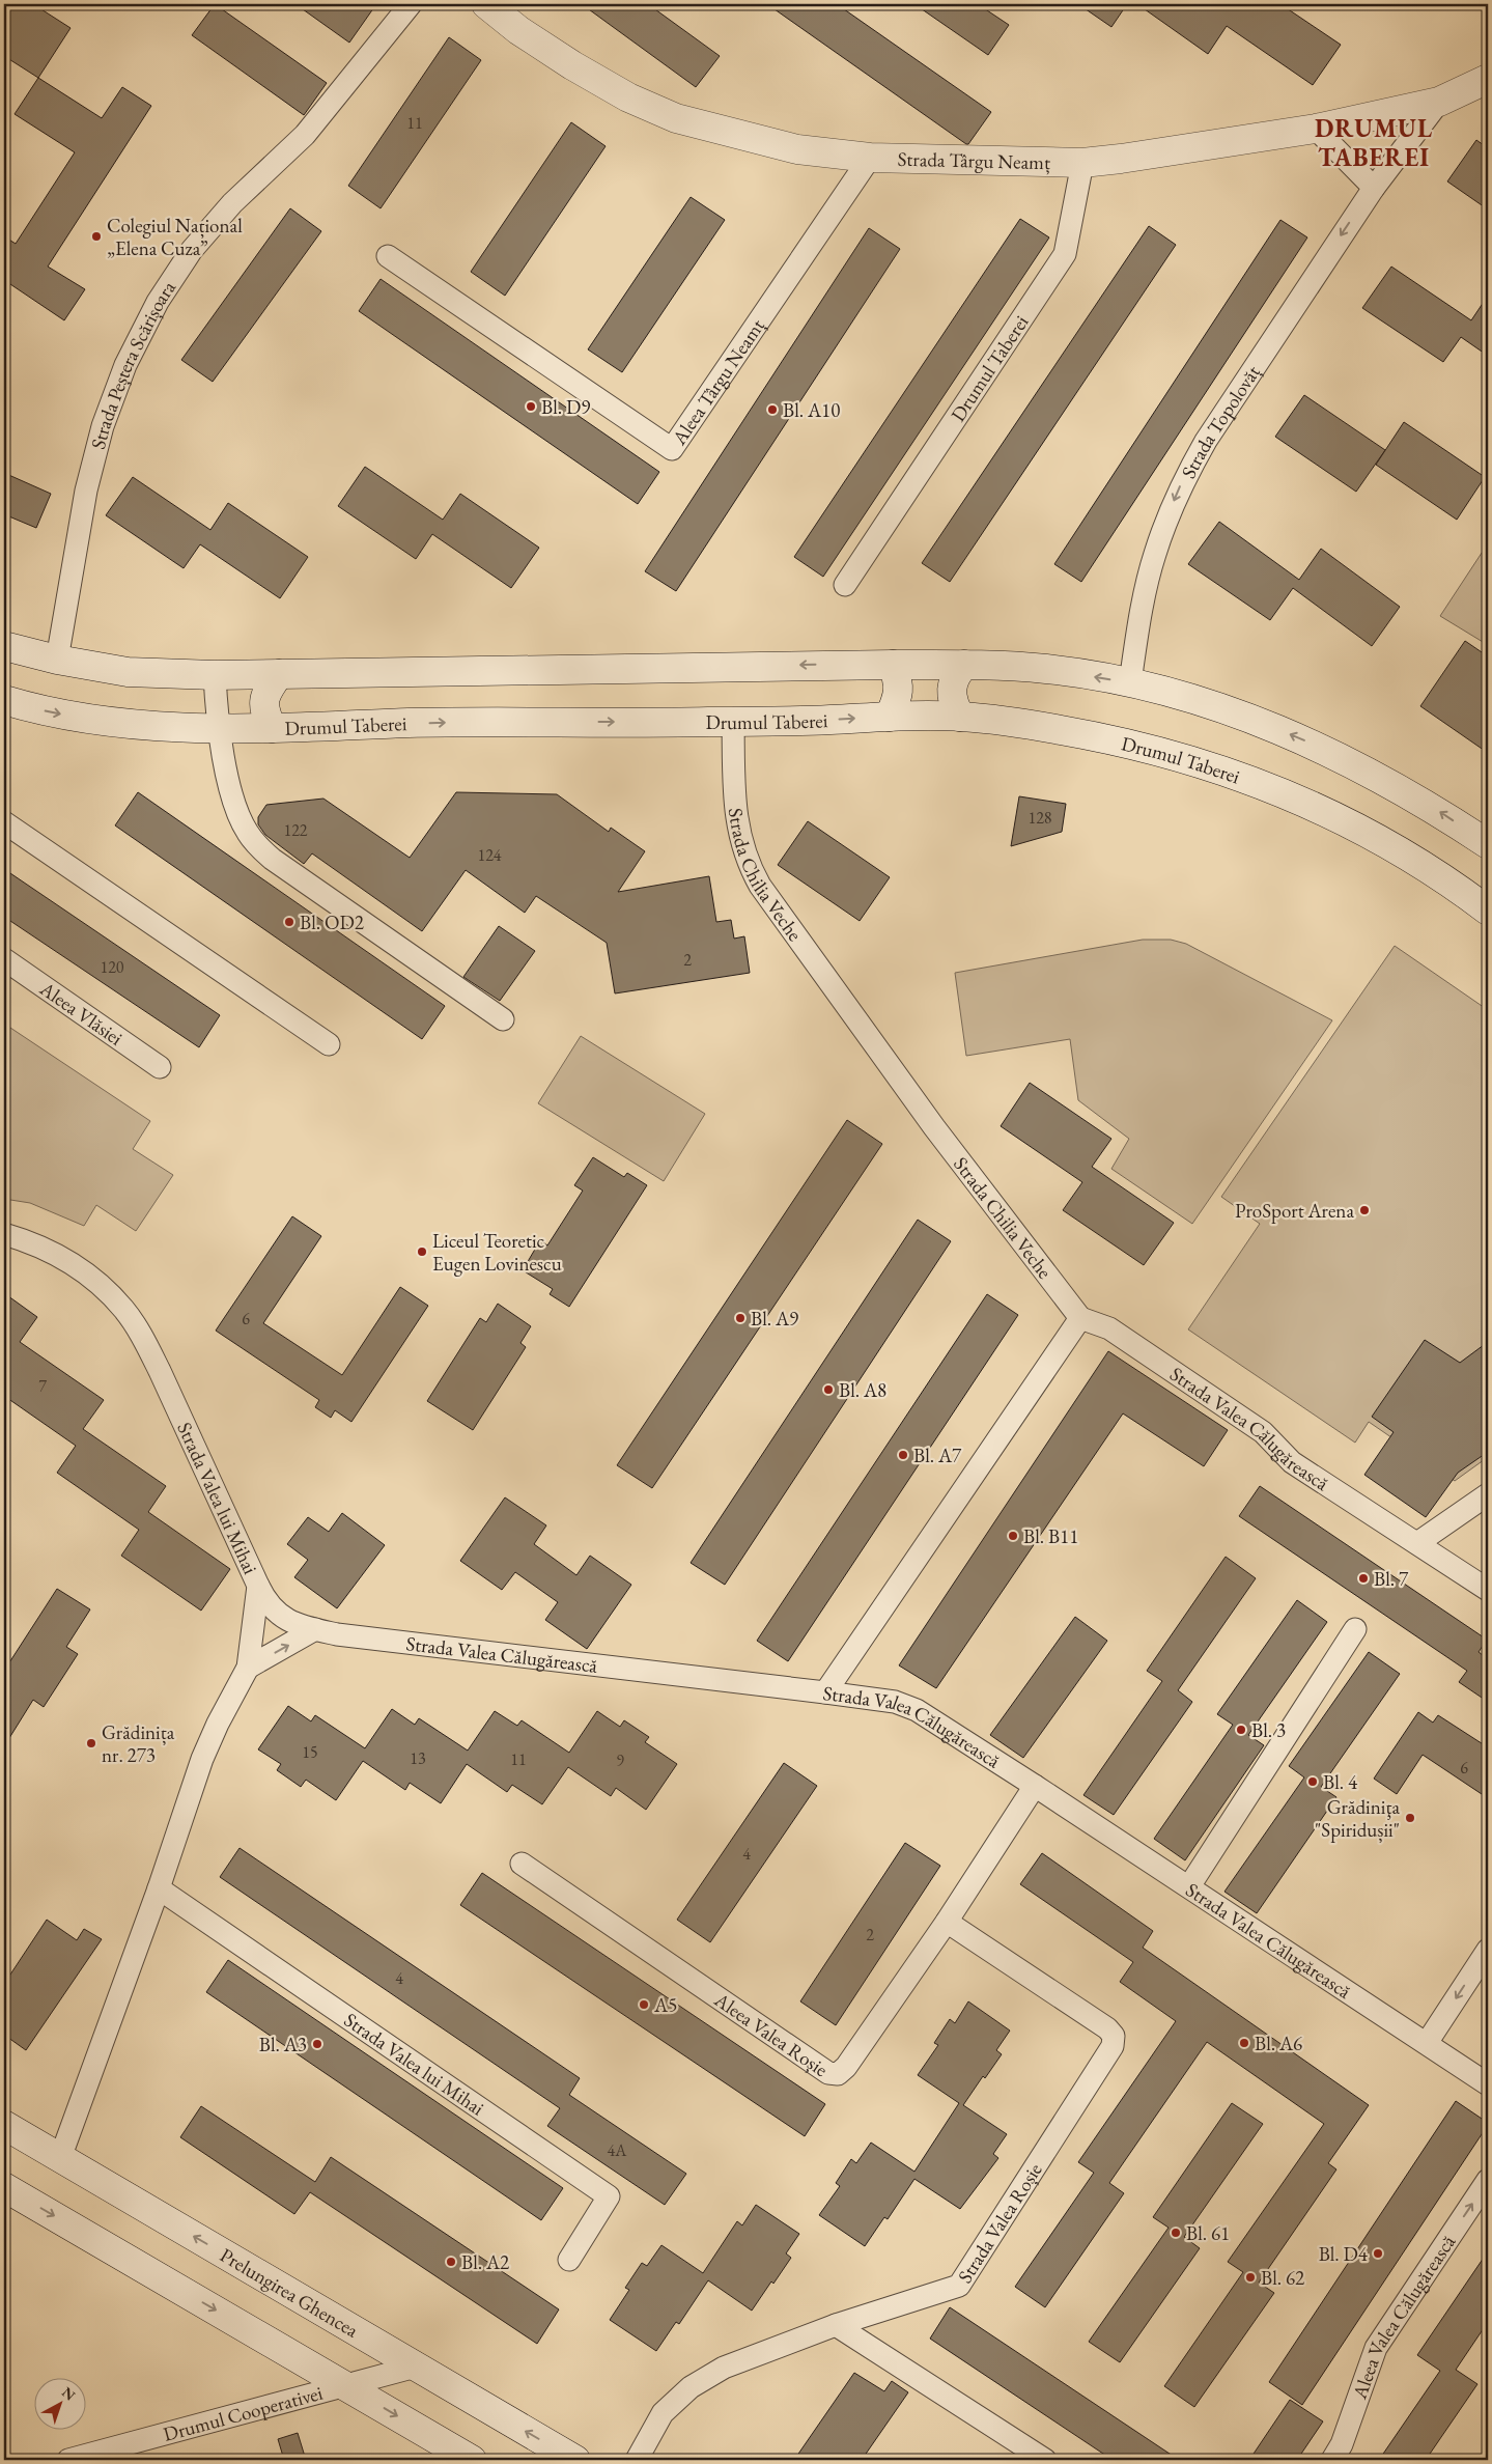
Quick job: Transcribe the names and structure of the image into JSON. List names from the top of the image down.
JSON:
{
  "streets": {
    "main road": ["Strada Târgu Neamț", "Drumul Taberei", "Prelungirea Ghencea"],
    "street": [
      "Strada Peștera Scărișoara",
      "Aleea Târgu Neamț",
      "Strada Topolovăț",
      "Strada Chilia Veche",
      "Aleea Vlăsiei",
      "Strada Valea Călugărească",
      "Strada Valea lui Mihai",
      "Aleea Valea Roșie",
      "Strada Valea Roșie",
      "Aleea Valea Călugărească",
      "Drumul Cooperativei"
    ]
  },
  "crossings": [
    ["Strada Târgu Neamț", "Drumul Taberei"],
    ["Strada Târgu Neamț", "Aleea Târgu Neamț"],
    ["Strada Târgu Neamț", "Strada Topolovăț"],
    ["Drumul Taberei", "Strada Chilia Veche"],
    ["Strada Chilia Veche", "Strada Valea Călugărească"],
    ["Strada Valea Călugărească", "Strada Valea lui Mihai"],
    ["Strada Valea Călugărească", "Aleea Valea Roșie"],
    ["Strada Valea lui Mihai", "Prelungirea Ghencea"],
    ["Aleea Valea Roșie", "Strada Valea Roșie"],
    ["Prelungirea Ghencea", "Drumul Cooperativei"]
  ],
  "one_way": ["Drumul Taberei", "Strada Topolovăț", "Aleea Valea Călugărească"],
  "districts": ["DRUMUL TABEREI"],
  "places": [
    "Colegiul Național „Elena Cuza”",
    "Bl. D9",
    "Bl. A10",
    "Bl. OD2",
    "ProSport Arena",
    "Liceul Teoretic Eugen Lovinescu",
    "Bl. A9",
    "Bl. A8",
    "Bl. A7",
    "Bl. B11",
    "Bl. 7",
    "Bl. 3",
    "Grădinița nr. 273",
    "Bl. 4",
    "Grădiniţa \"Spiridușii\"",
    "A5",
    "Bl. A6",
    "Bl. A3",
    "Bl. 61",
    "Bl. D4",
    "Bl. A2",
    "Bl. 62"
  ],
  "house_numbers": [
    "11",
    "128",
    "122",
    "124",
    "2",
    "120",
    "6",
    "7",
    "15",
    "13",
    "11",
    "9",
    "6",
    "4",
    "2",
    "4",
    "4A"
  ],
  "north": "top right"
}
